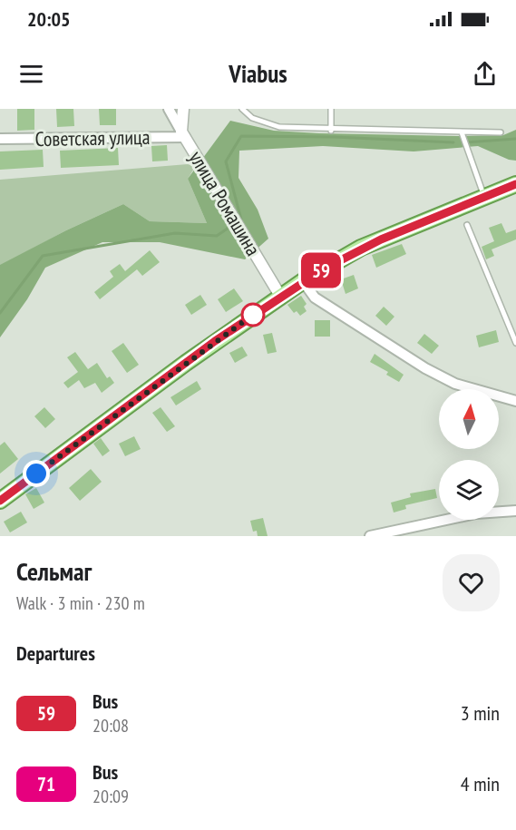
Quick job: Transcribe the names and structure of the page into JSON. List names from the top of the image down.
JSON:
{
  "streets": {
    "street": ["Советская улица", "улица Ромашина"]
  },
  "crossings": [
    ["Советская улица", "улица Ромашина"]
  ],
  "lines": ["bus line 59"],
  "north": "top",
  "page": {
    "status": "20:05",
    "header": "Viabus",
    "on_map": "59",
    "heading": [
      ["Сельмаг", "Walk · 3 min · 230 m"],
      "Departures"
    ],
    "list": [
      {
        "mark": "59",
        "name": "Bus",
        "note": "20:08",
        "value": "3 min"
      },
      {
        "mark": "71",
        "name": "Bus",
        "note": "20:09",
        "value": "4 min"
      }
    ]
  }
}
